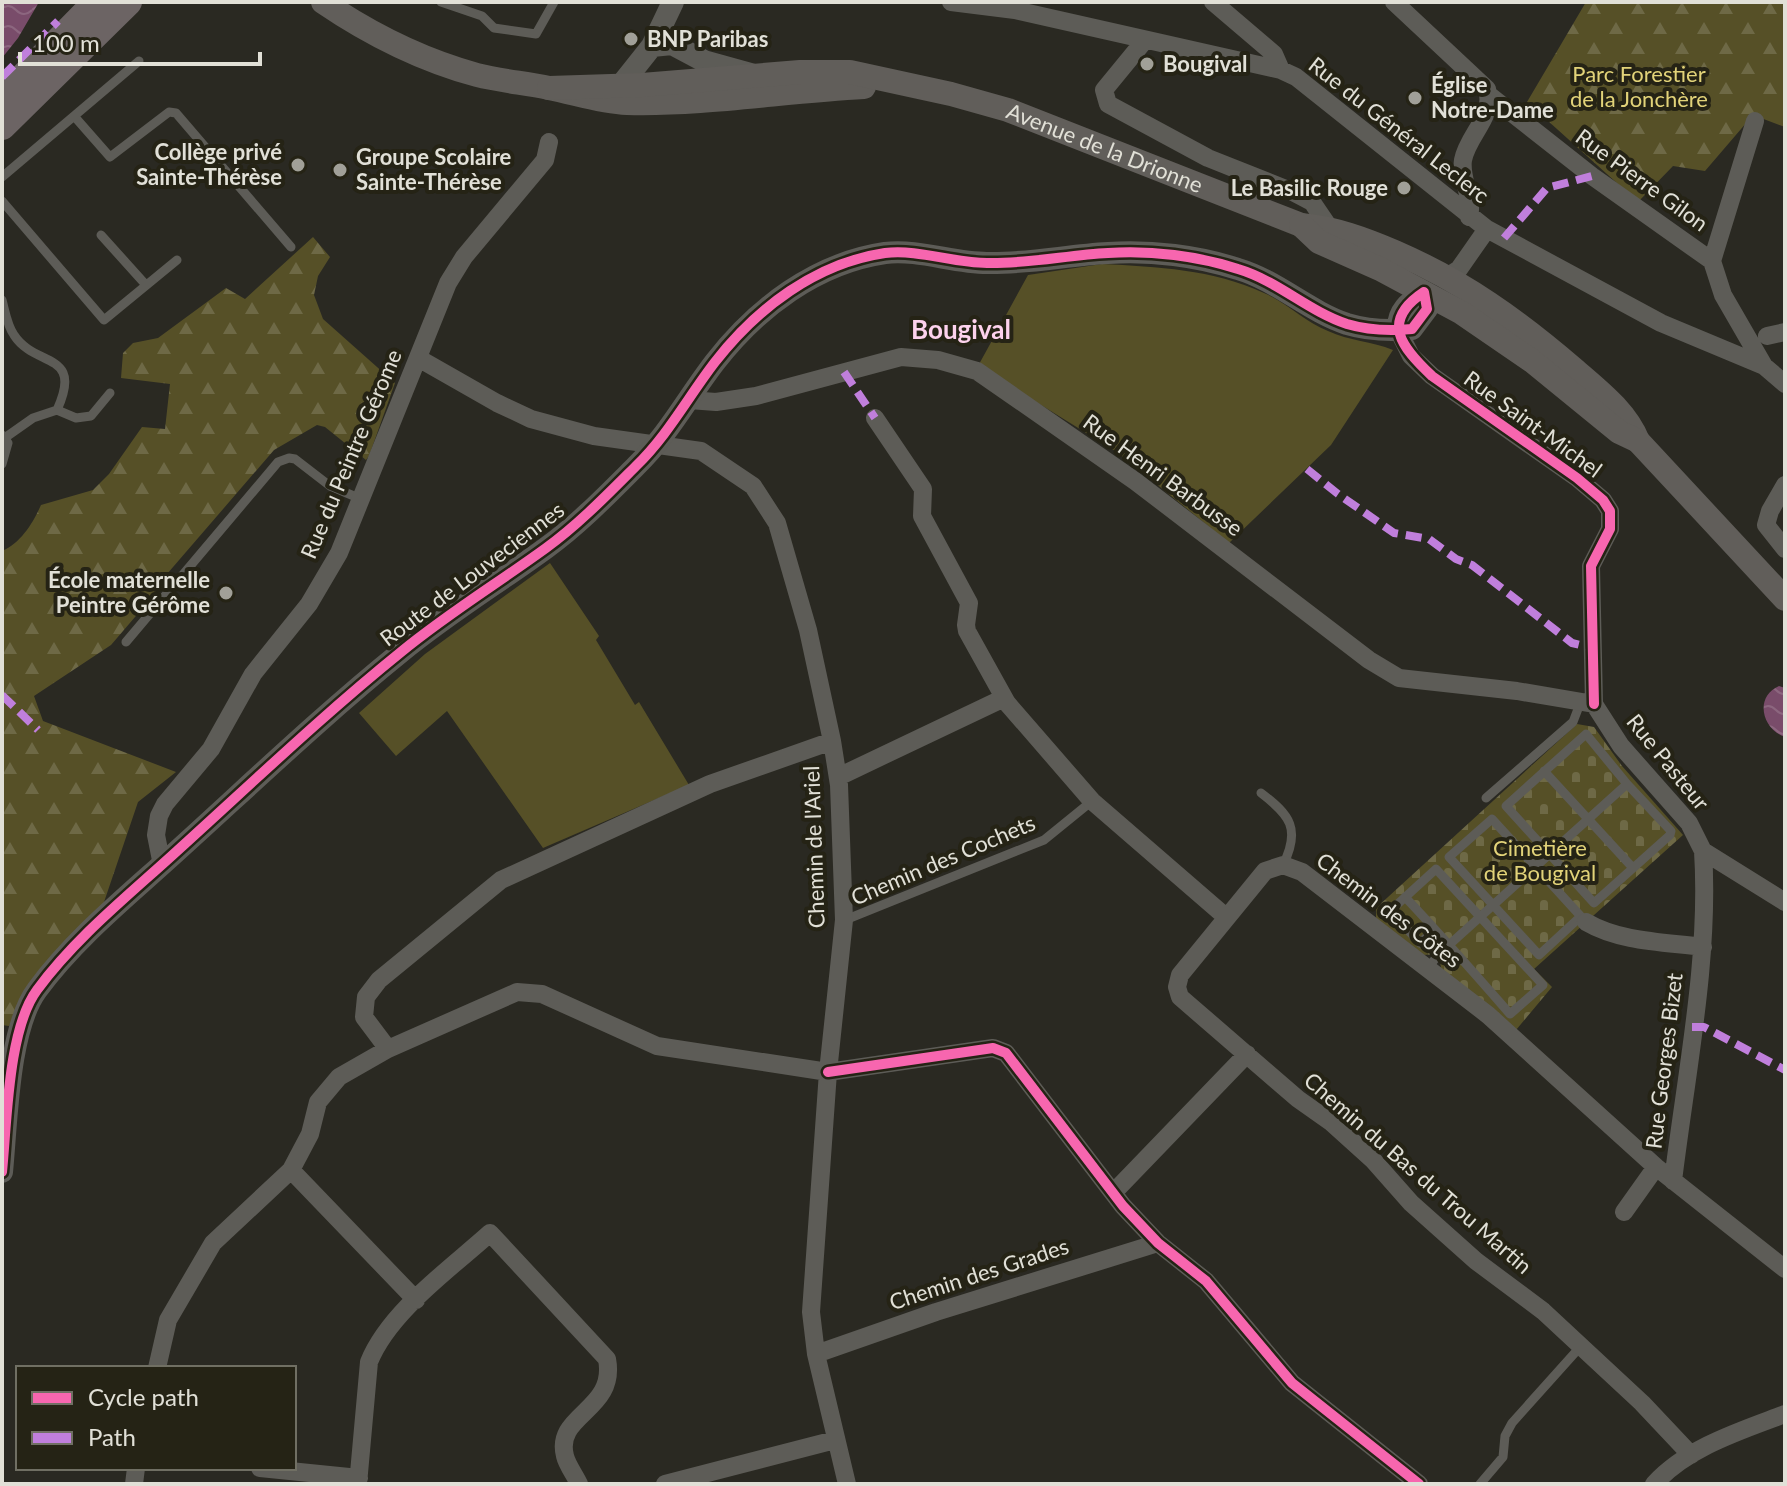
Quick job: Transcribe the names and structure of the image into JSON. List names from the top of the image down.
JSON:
{
  "streets": {
    "main road": ["Avenue de la Drionne"],
    "street": [
      "Rue du Général Leclerc",
      "Rue Pierre Gilon",
      "Rue Saint-Michel",
      "Rue du Peintre Gérome",
      "Rue Henri Barbusse",
      "Route de Louveciennes",
      "Rue Pasteur",
      "Chemin de l'Ariel",
      "Chemin des Côtes",
      "Rue Georges Bizet",
      "Chemin du Bas du Trou Martin",
      "Chemin des Grades"
    ],
    "lane": ["Chemin des Cochets"]
  },
  "crossings": [
    ["Rue du Général Leclerc", "Rue Pierre Gilon"],
    ["Rue Saint-Michel", "Rue Henri Barbusse"],
    ["Rue Saint-Michel", "Route de Louveciennes"],
    ["Rue Saint-Michel", "Rue Pasteur"],
    ["Rue du Peintre Gérome", "Route de Louveciennes"],
    ["Rue du Peintre Gérome", "Chemin de l'Ariel"],
    ["Rue Henri Barbusse", "Route de Louveciennes"],
    ["Rue Henri Barbusse", "Rue Pasteur"],
    ["Route de Louveciennes", "Chemin de l'Ariel"],
    ["Rue Pasteur", "Rue Georges Bizet"],
    ["Chemin de l'Ariel", "Chemin des Cochets"],
    ["Chemin de l'Ariel", "Chemin des Grades"],
    ["Chemin des Côtes", "Rue Georges Bizet"],
    ["Chemin des Côtes", "Chemin du Bas du Trou Martin"]
  ],
  "districts": ["Bougival"],
  "parks": ["Parc Forestier de la Jonchère", "Cimetière de Bougival"],
  "places": [
    "BNP Paribas",
    "Bougival",
    "Église Notre-Dame",
    "Collège privé Sainte-Thérèse",
    "Groupe Scolaire Sainte-Thérèse",
    "Le Basilic Rouge",
    "École maternelle Peintre Gérôme"
  ],
  "legend": ["Cycle path", "Path"],
  "scale_bar": "100 m"
}
